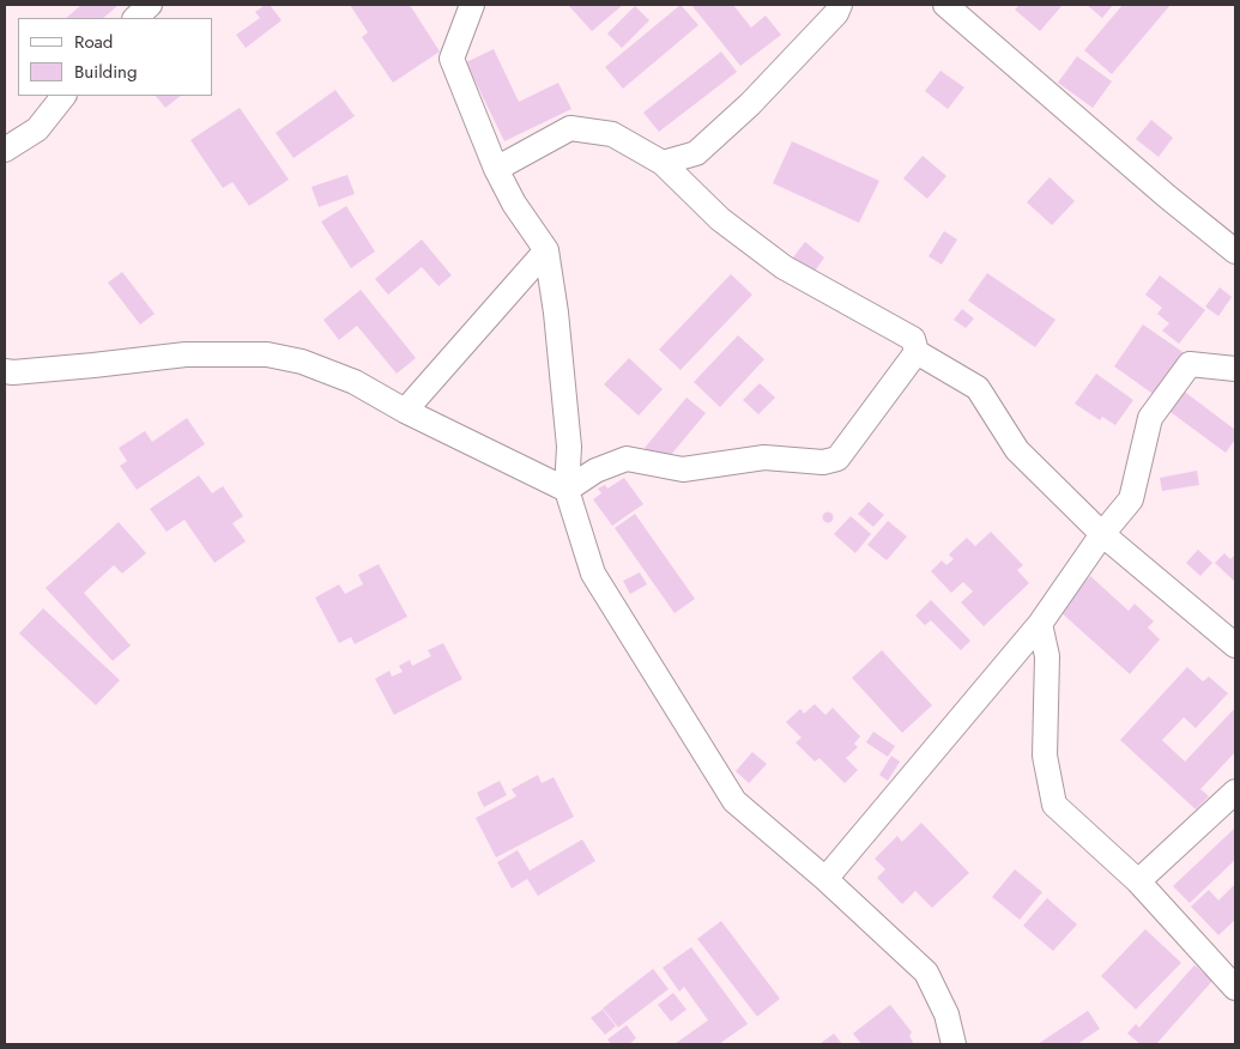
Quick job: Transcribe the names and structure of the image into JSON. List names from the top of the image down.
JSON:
{
  "legend": ["Road", "Building"]
}
